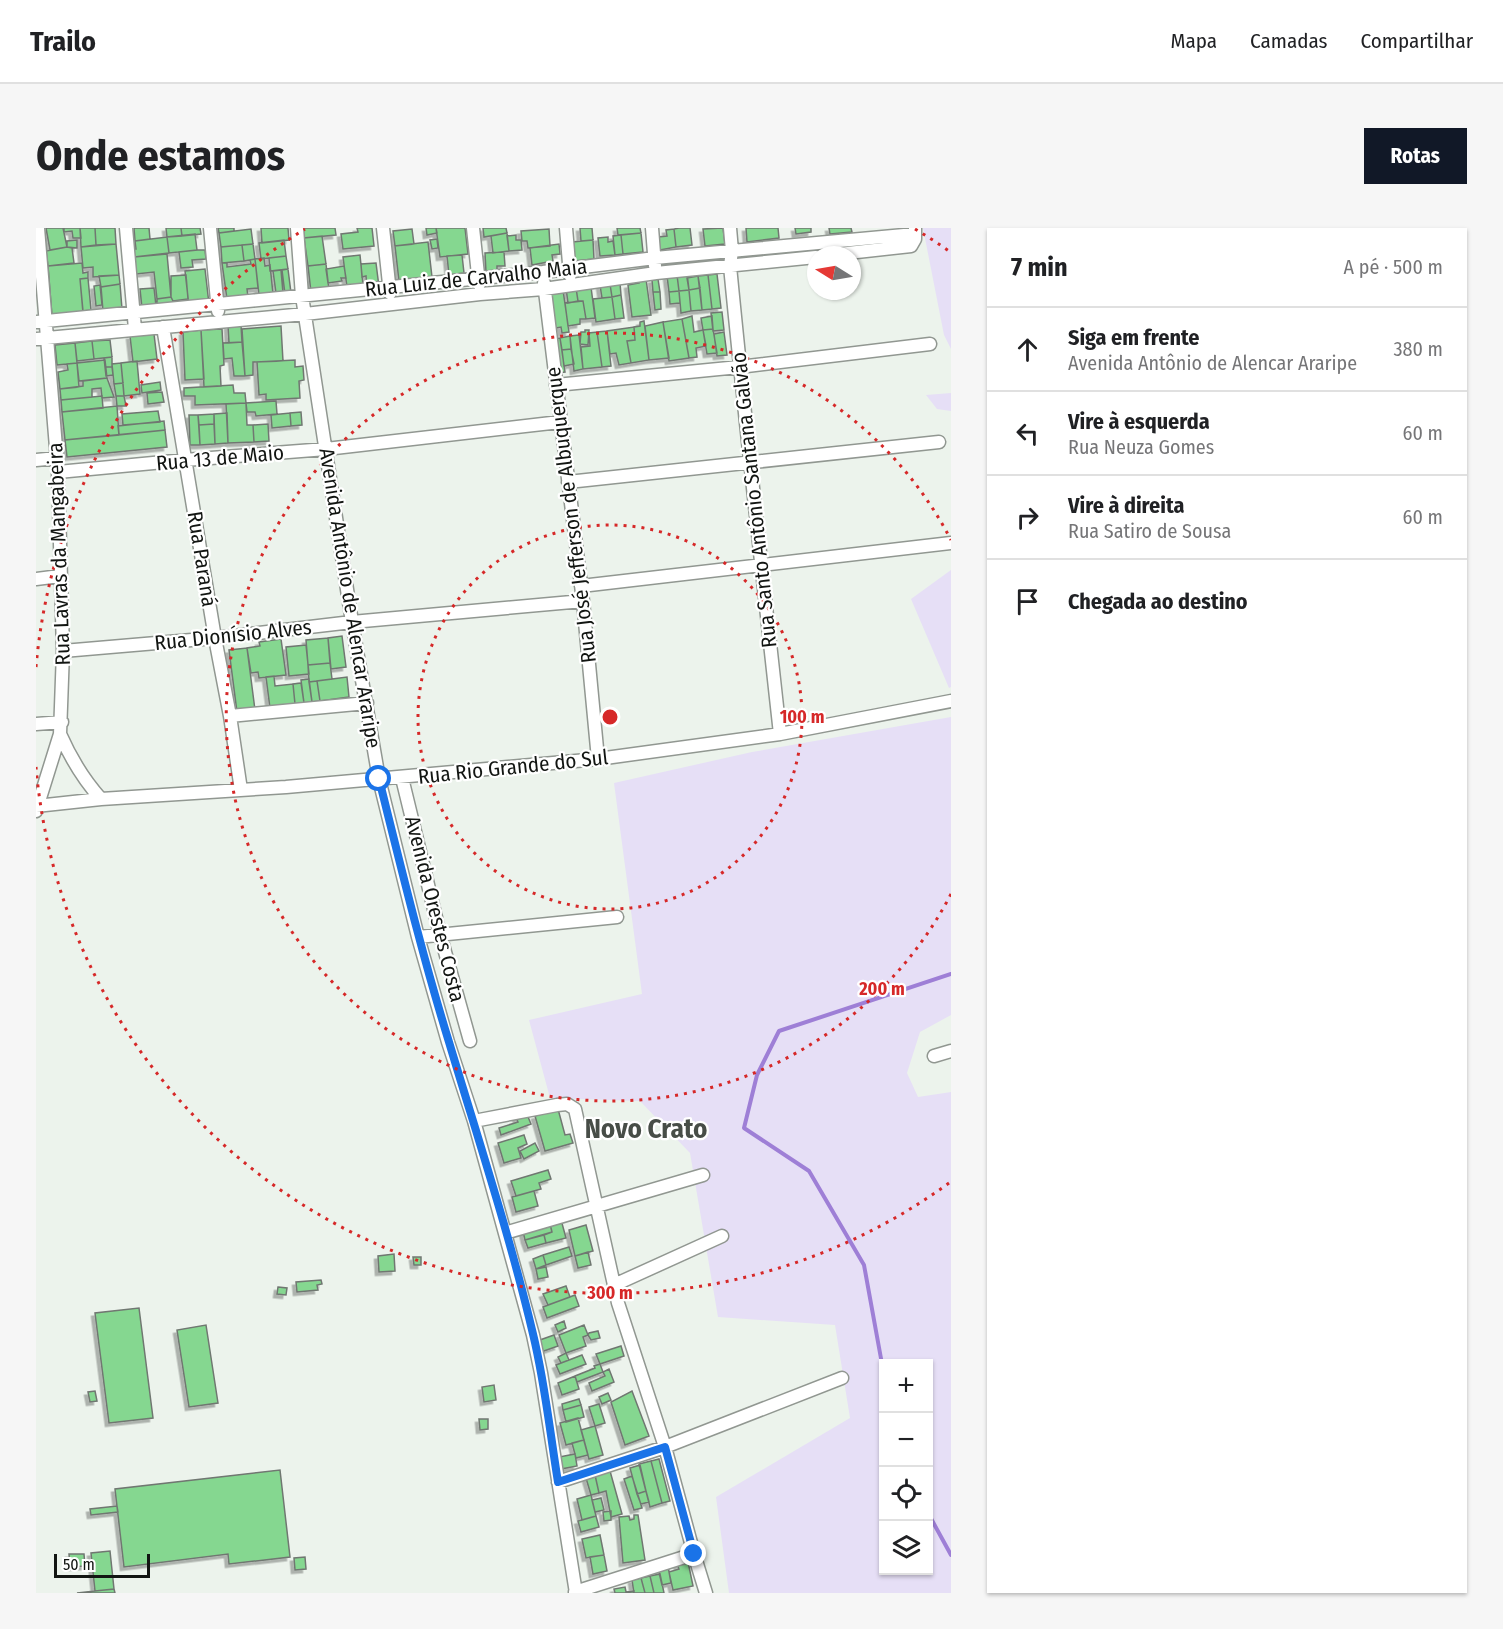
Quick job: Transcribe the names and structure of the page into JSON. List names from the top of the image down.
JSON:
{
  "streets": {
    "street": [
      "Rua Luiz de Carvalho Maia",
      "Rua 13 de Maio",
      "Rua Santo Antônio Santana Galvão",
      "Rua José Jefferson de Albuquerque",
      "Rua Lavras da Mangabeira",
      "Rua Paraná",
      "Avenida Antônio de Alencar Araripe",
      "Rua Dionísio Alves",
      "Rua Rio Grande do Sul",
      "Avenida Orestes Costa"
    ]
  },
  "crossings": [
    ["Rua Luiz de Carvalho Maia", "Rua Santo Antônio Santana Galvão"],
    ["Rua Luiz de Carvalho Maia", "Rua José Jefferson de Albuquerque"],
    ["Rua Luiz de Carvalho Maia", "Rua Lavras da Mangabeira"],
    ["Rua Luiz de Carvalho Maia", "Rua Paraná"],
    ["Rua Luiz de Carvalho Maia", "Avenida Antônio de Alencar Araripe"],
    ["Rua 13 de Maio", "Rua José Jefferson de Albuquerque"],
    ["Rua 13 de Maio", "Rua Lavras da Mangabeira"],
    ["Rua 13 de Maio", "Rua Paraná"],
    ["Rua 13 de Maio", "Avenida Antônio de Alencar Araripe"],
    ["Rua Santo Antônio Santana Galvão", "Rua Rio Grande do Sul"],
    ["Rua José Jefferson de Albuquerque", "Rua Dionísio Alves"],
    ["Rua José Jefferson de Albuquerque", "Rua Rio Grande do Sul"],
    ["Rua Lavras da Mangabeira", "Rua Dionísio Alves"],
    ["Rua Lavras da Mangabeira", "Rua Rio Grande do Sul"],
    ["Rua Paraná", "Rua Dionísio Alves"],
    ["Rua Paraná", "Rua Rio Grande do Sul"],
    ["Avenida Antônio de Alencar Araripe", "Rua Dionísio Alves"],
    ["Avenida Antônio de Alencar Araripe", "Rua Rio Grande do Sul"],
    ["Rua Rio Grande do Sul", "Avenida Orestes Costa"]
  ],
  "districts": ["Novo Crato"],
  "scale_bar": "50 m",
  "north": "left",
  "page": {
    "header": "Trailo",
    "nav": ["Mapa", "Camadas", "Compartilhar"],
    "buttons": "Rotas",
    "title": "Onde estamos",
    "heading": ["7 min", "A pé · 500 m"],
    "list": [
      ["Siga em frente", "Avenida Antônio de Alencar Araripe", "380 m"],
      ["Vire à esquerda", "Rua Neuza Gomes", "60 m"],
      ["Vire à direita", "Rua Satiro de Sousa", "60 m"],
      "Chegada ao destino"
    ],
    "map_buttons": ["+", "−"],
    "scale": "50 m"
  },
  "rings": ["100 m", "200 m", "300 m"]
}
